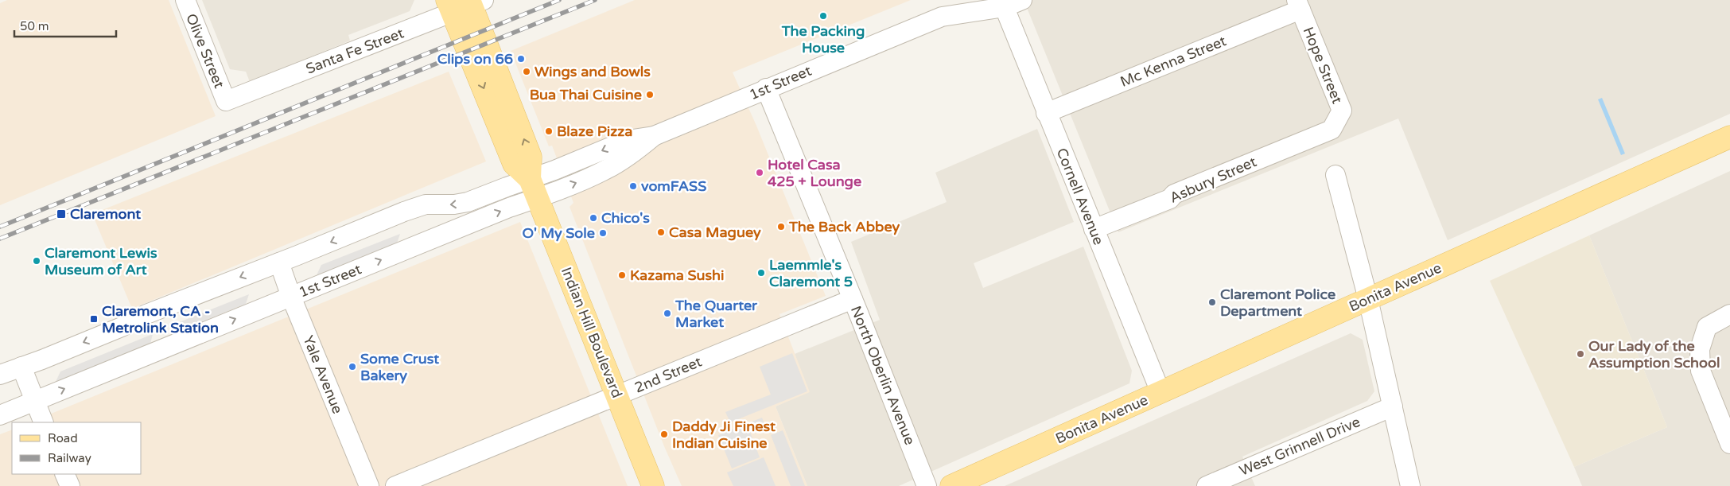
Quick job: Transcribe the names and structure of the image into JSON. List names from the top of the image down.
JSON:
{
  "streets": {
    "main road": ["Bonita Avenue", "Indian Hill Boulevard"],
    "street": [
      "Olive Street",
      "Santa Fe Street",
      "Mc Kenna Street",
      "Hope Street",
      "1st Street",
      "Asbury Street",
      "Cornell Avenue",
      "Yale Avenue",
      "2nd Street",
      "North Oberlin Avenue",
      "West Grinnell Drive"
    ]
  },
  "crossings": [
    ["Olive Street", "Santa Fe Street"],
    ["Mc Kenna Street", "Hope Street"],
    ["Mc Kenna Street", "Cornell Avenue"],
    ["Hope Street", "Asbury Street"],
    ["1st Street", "Cornell Avenue"],
    ["1st Street", "Indian Hill Boulevard"],
    ["1st Street", "Yale Avenue"],
    ["1st Street", "North Oberlin Avenue"],
    ["Asbury Street", "Cornell Avenue"],
    ["Cornell Avenue", "Bonita Avenue"],
    ["Indian Hill Boulevard", "2nd Street"],
    ["2nd Street", "North Oberlin Avenue"]
  ],
  "places": {
    "other": [
      "The Packing House",
      "Clips on 66",
      "Wings and Bowls",
      "Bua Thai Cuisine",
      "Blaze Pizza",
      "Hotel Casa 425 + Lounge",
      "vomFASS",
      "Chico's",
      "The Back Abbey",
      "Casa Maguey",
      "O' My Sole",
      "Claremont Lewis Museum of Art",
      "Laemmle's Claremont 5",
      "Kazama Sushi",
      "Claremont Police Department",
      "The Quarter Market",
      "Our Lady of the Assumption School",
      "Some Crust Bakery",
      "Daddy Ji Finest Indian Cuisine"
    ],
    "transit": ["Claremont", "Claremont, CA - Metrolink Station"]
  },
  "legend": ["Road", "Railway"],
  "scale_bar": "50 m"
}
